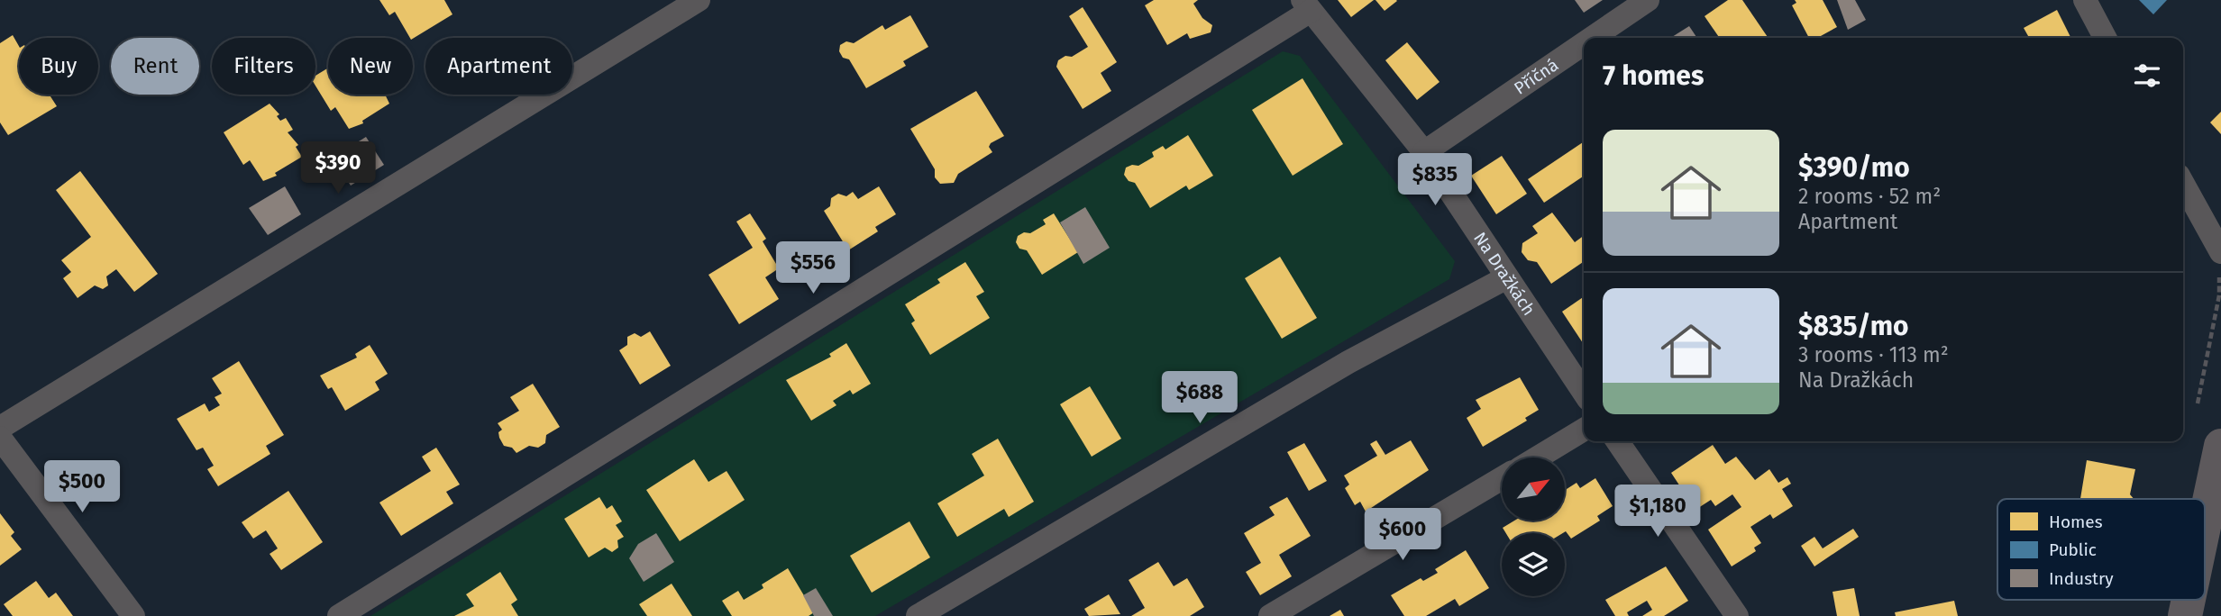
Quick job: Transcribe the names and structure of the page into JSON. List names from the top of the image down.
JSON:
{
  "streets": {
    "street": ["Příčná", "Na Dražkách"]
  },
  "crossings": [
    ["Příčná", "Na Dražkách"]
  ],
  "legend": ["Homes", "Public", "Industry"],
  "north": "top right",
  "page": {
    "chip": [
      "Buy",
      "Rent",
      "Filters",
      "New",
      "Apartment"
    ],
    "heading": "7 homes",
    "list": [
      {
        "name": "$390/mo",
        "note": "2 rooms · 52 m² · Apartment"
      },
      {
        "name": "$835/mo",
        "note": "3 rooms · 113 m² · Na Dražkách"
      }
    ],
    "price": [
      "$390",
      "$835",
      "$556",
      "$688",
      "$500",
      "$1,180",
      "$600"
    ]
  }
}
